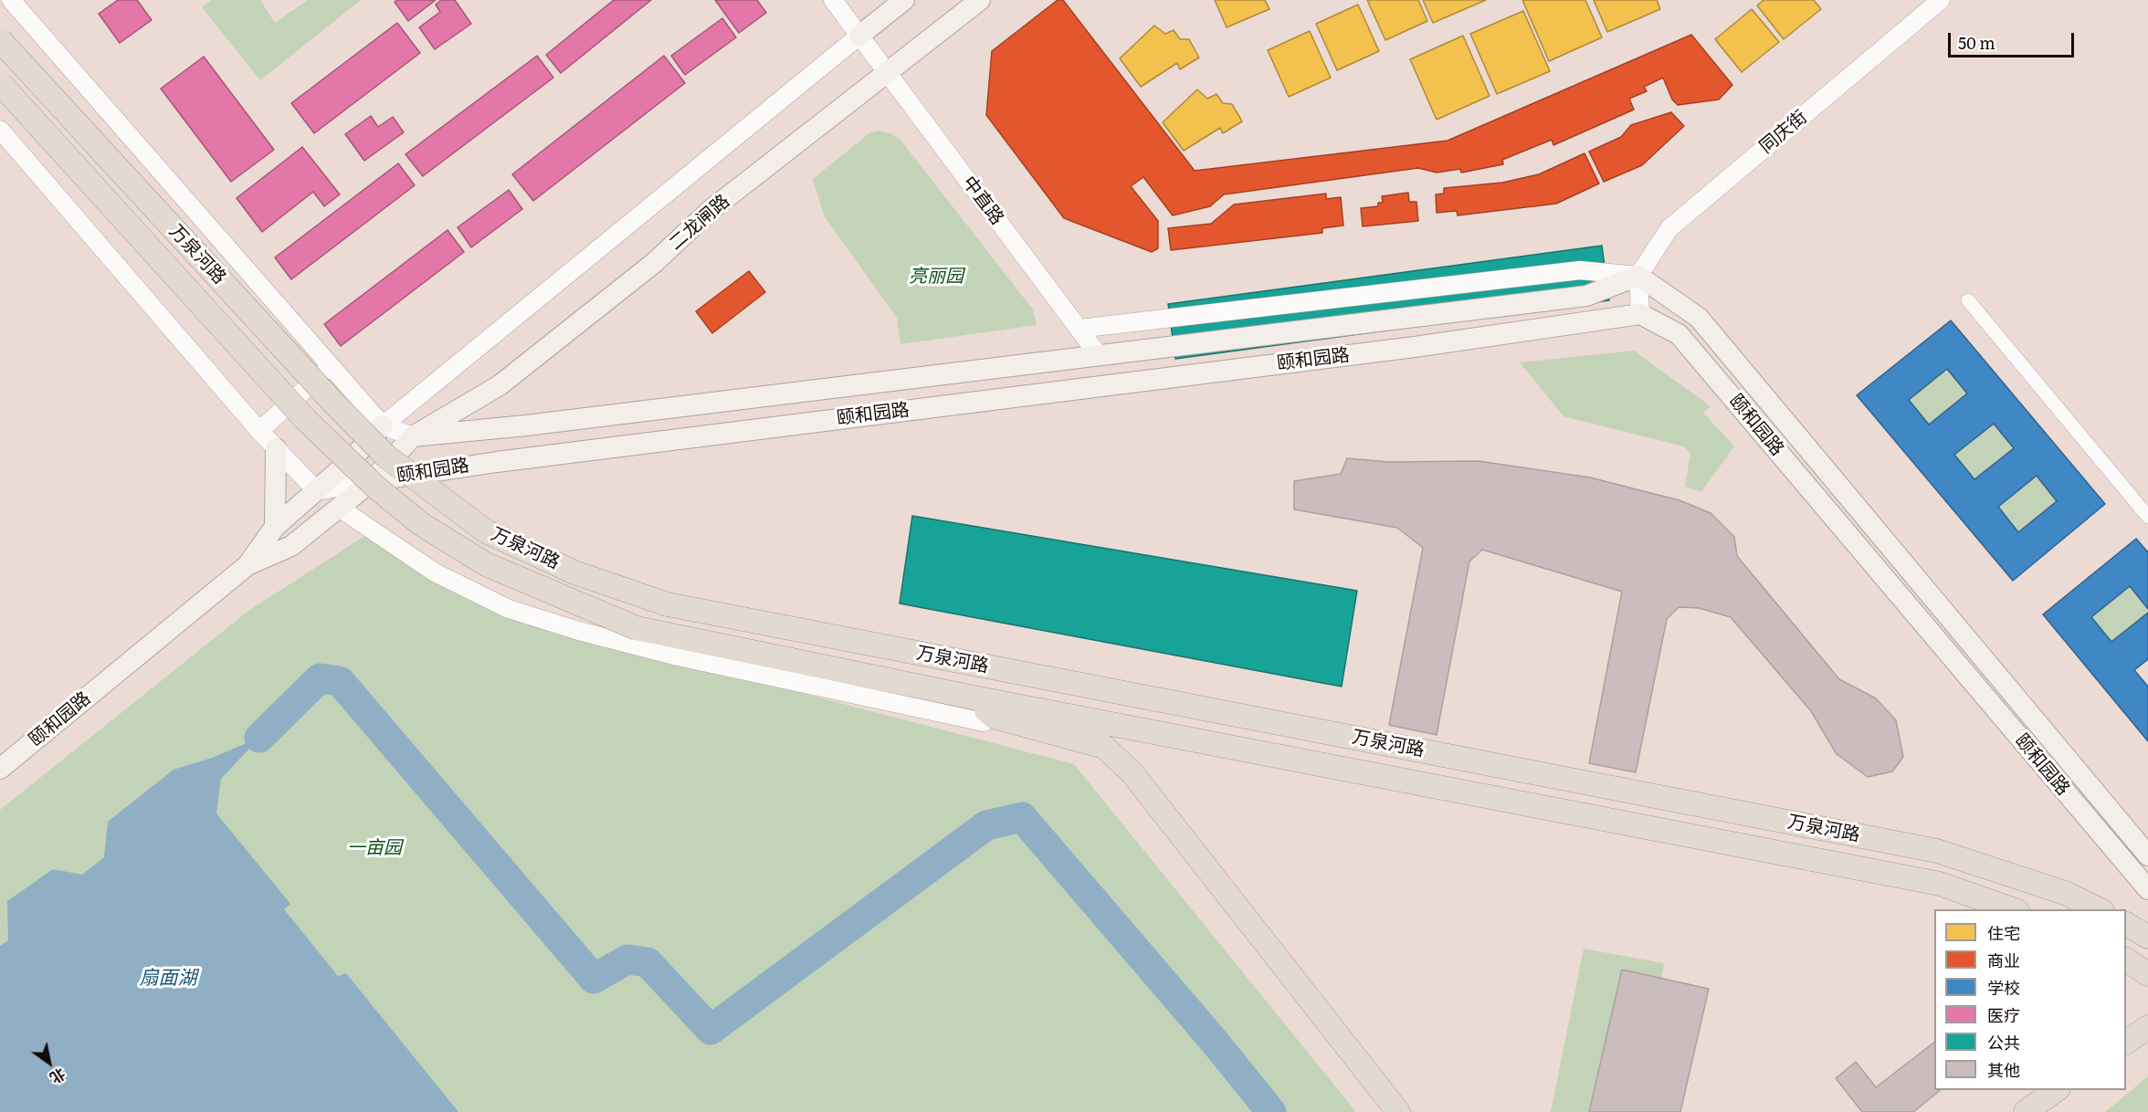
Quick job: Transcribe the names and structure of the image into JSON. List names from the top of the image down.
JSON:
{
  "streets": {
    "highway": ["万泉河路"],
    "main road": ["二龙闸路", "颐和园路"],
    "street": ["同庆街", "中直路"]
  },
  "crossings": [
    ["同庆街", "颐和园路"],
    ["中直路", "二龙闸路"],
    ["中直路", "颐和园路"],
    ["二龙闸路", "颐和园路"],
    ["万泉河路", "颐和园路"]
  ],
  "water": ["扇面湖"],
  "parks": ["亮丽园", "一亩园"],
  "legend": [
    "住宅",
    "商业",
    "学校",
    "医疗",
    "公共",
    "其他"
  ],
  "scale_bar": "50 m",
  "north": "bottom right"
}
